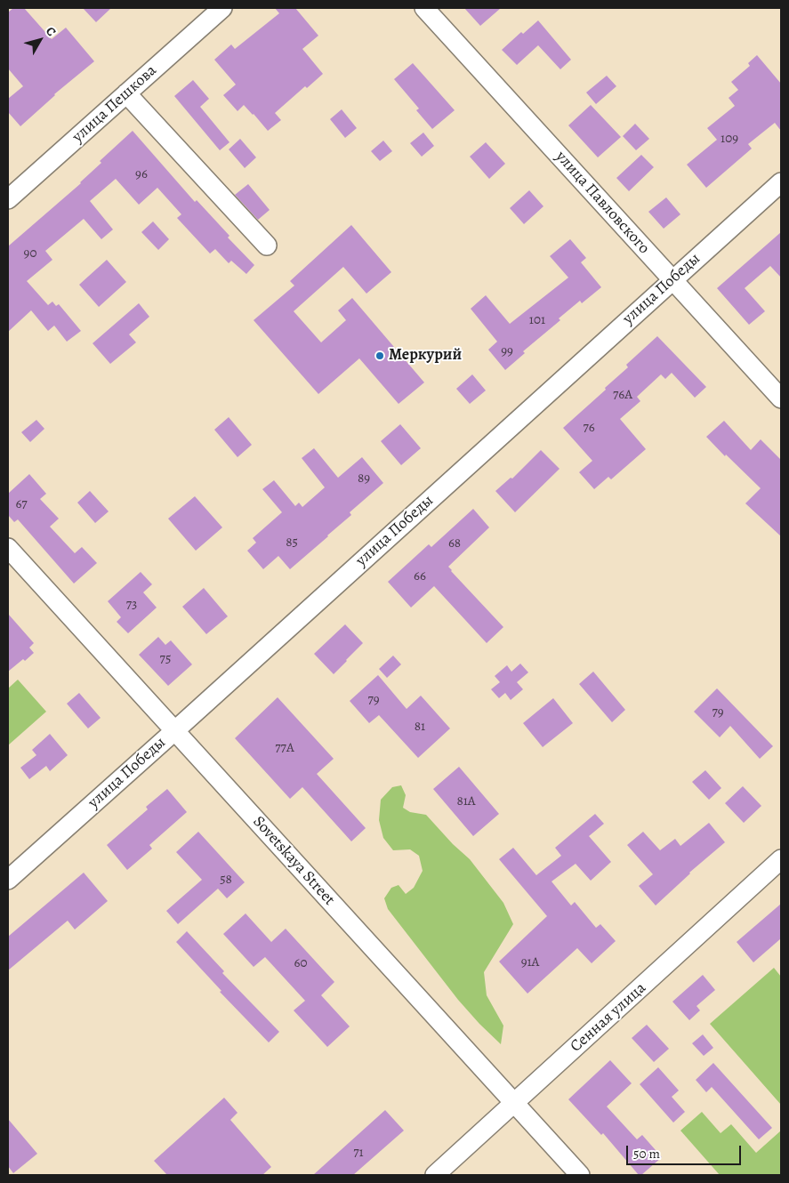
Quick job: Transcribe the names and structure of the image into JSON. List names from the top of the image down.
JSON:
{
  "streets": {
    "street": [
      "улица Пешкова",
      "улица Павловского",
      "улица Победы",
      "Sovetskaya Street",
      "Сенная улица"
    ]
  },
  "crossings": [
    ["улица Павловского", "улица Победы"],
    ["улица Победы", "Sovetskaya Street"],
    ["Sovetskaya Street", "Сенная улица"]
  ],
  "places": ["Меркурий"],
  "house_numbers": [
    "109",
    "96",
    "90",
    "101",
    "99",
    "76А",
    "76",
    "89",
    "67",
    "85",
    "68",
    "66",
    "73",
    "75",
    "79",
    "79",
    "81",
    "77А",
    "81А",
    "58",
    "91А",
    "60",
    "71"
  ],
  "scale_bar": "50 m",
  "north": "top right"
}
